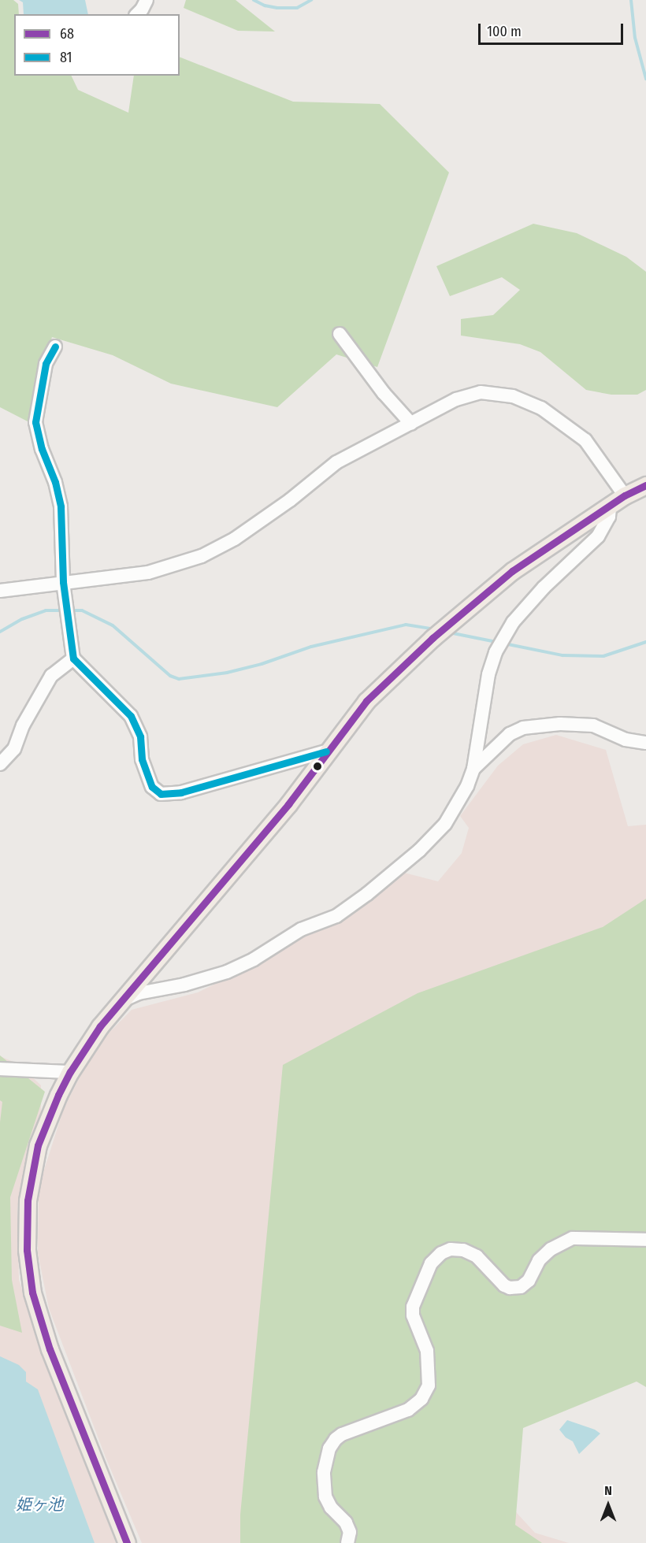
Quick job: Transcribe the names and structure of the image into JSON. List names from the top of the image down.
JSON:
{
  "water": ["姫ヶ池"],
  "lines": ["transit line 81", "transit line 68"],
  "legend": ["68", "81"],
  "scale_bar": "100 m",
  "north": "top"
}
